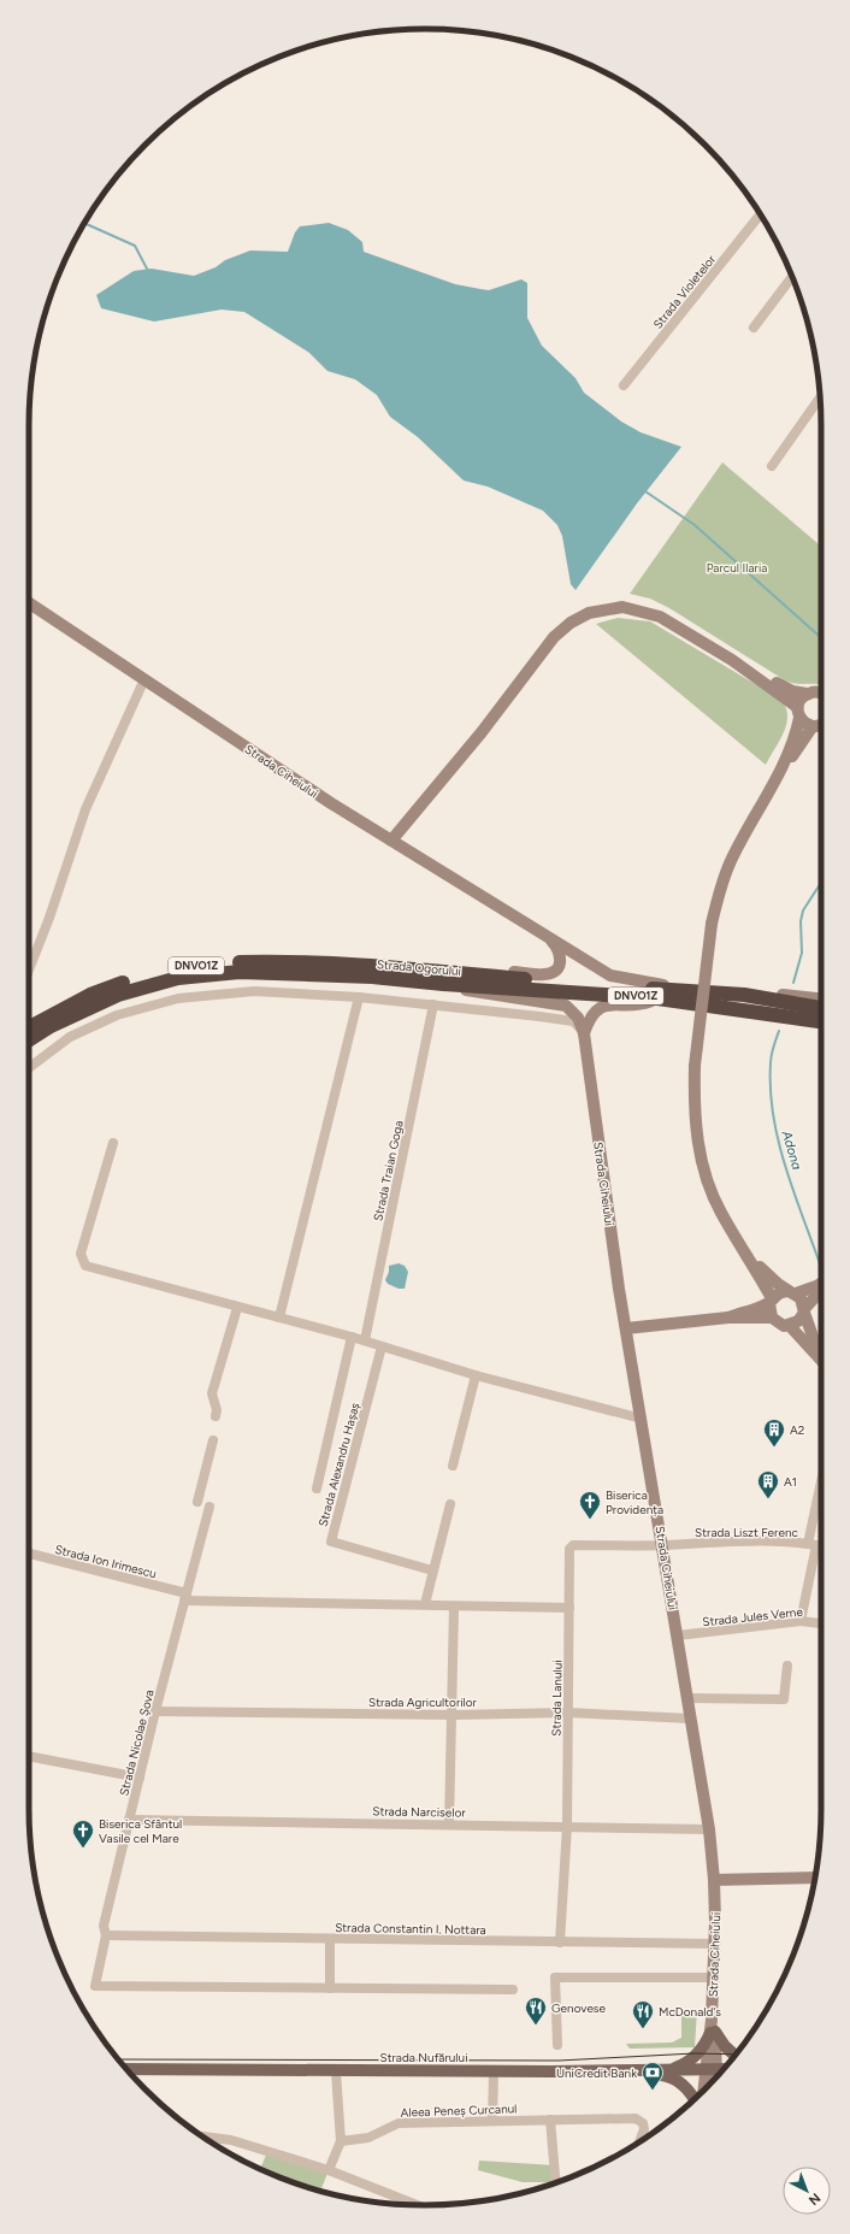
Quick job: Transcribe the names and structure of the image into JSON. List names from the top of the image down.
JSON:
{
  "streets": {
    "highway": ["DNVO1Z", "Strada Ogorului"],
    "main road": ["Strada Nufărului"],
    "street": [
      "Strada Violetelor",
      "Strada Ciheiului",
      "Strada Traian Goga",
      "Strada Alexandru Hașaș",
      "Strada Liszt Ferenc",
      "Strada Ion Irimescu",
      "Strada Jules Verne",
      "Strada Lanului",
      "Strada Agricultorilor",
      "Strada Nicolae Șova",
      "Strada Narciselor",
      "Strada Constantin I. Nottara",
      "Aleea Peneș Curcanul"
    ]
  },
  "crossings": [
    ["Strada Ciheiului", "Strada Ogorului"],
    ["Strada Ciheiului", "Strada Liszt Ferenc"],
    ["Strada Ciheiului", "Strada Jules Verne"],
    ["Strada Ciheiului", "Strada Lanului"],
    ["Strada Ciheiului", "Strada Agricultorilor"],
    ["Strada Ciheiului", "Strada Narciselor"],
    ["Strada Ciheiului", "Strada Constantin I. Nottara"],
    ["Strada Ciheiului", "Strada Nufărului"],
    ["Strada Liszt Ferenc", "Strada Lanului"],
    ["Strada Ion Irimescu", "Strada Nicolae Șova"],
    ["Strada Lanului", "Strada Agricultorilor"],
    ["Strada Lanului", "Strada Narciselor"],
    ["Strada Lanului", "Strada Constantin I. Nottara"],
    ["Strada Agricultorilor", "Strada Nicolae Șova"],
    ["Strada Nicolae Șova", "Strada Narciselor"],
    ["Strada Nicolae Șova", "Strada Constantin I. Nottara"]
  ],
  "water": ["Adona"],
  "parks": ["Parcul Ilaria"],
  "places": {
    "building": ["A2", "A1"],
    "church": ["Biserica Providența", "Biserica Sfântul Vasile cel Mare"],
    "restaurant": ["Genovese", "McDonald's"],
    "bank": ["UniCredit Bank"]
  },
  "north": "bottom right"
}
